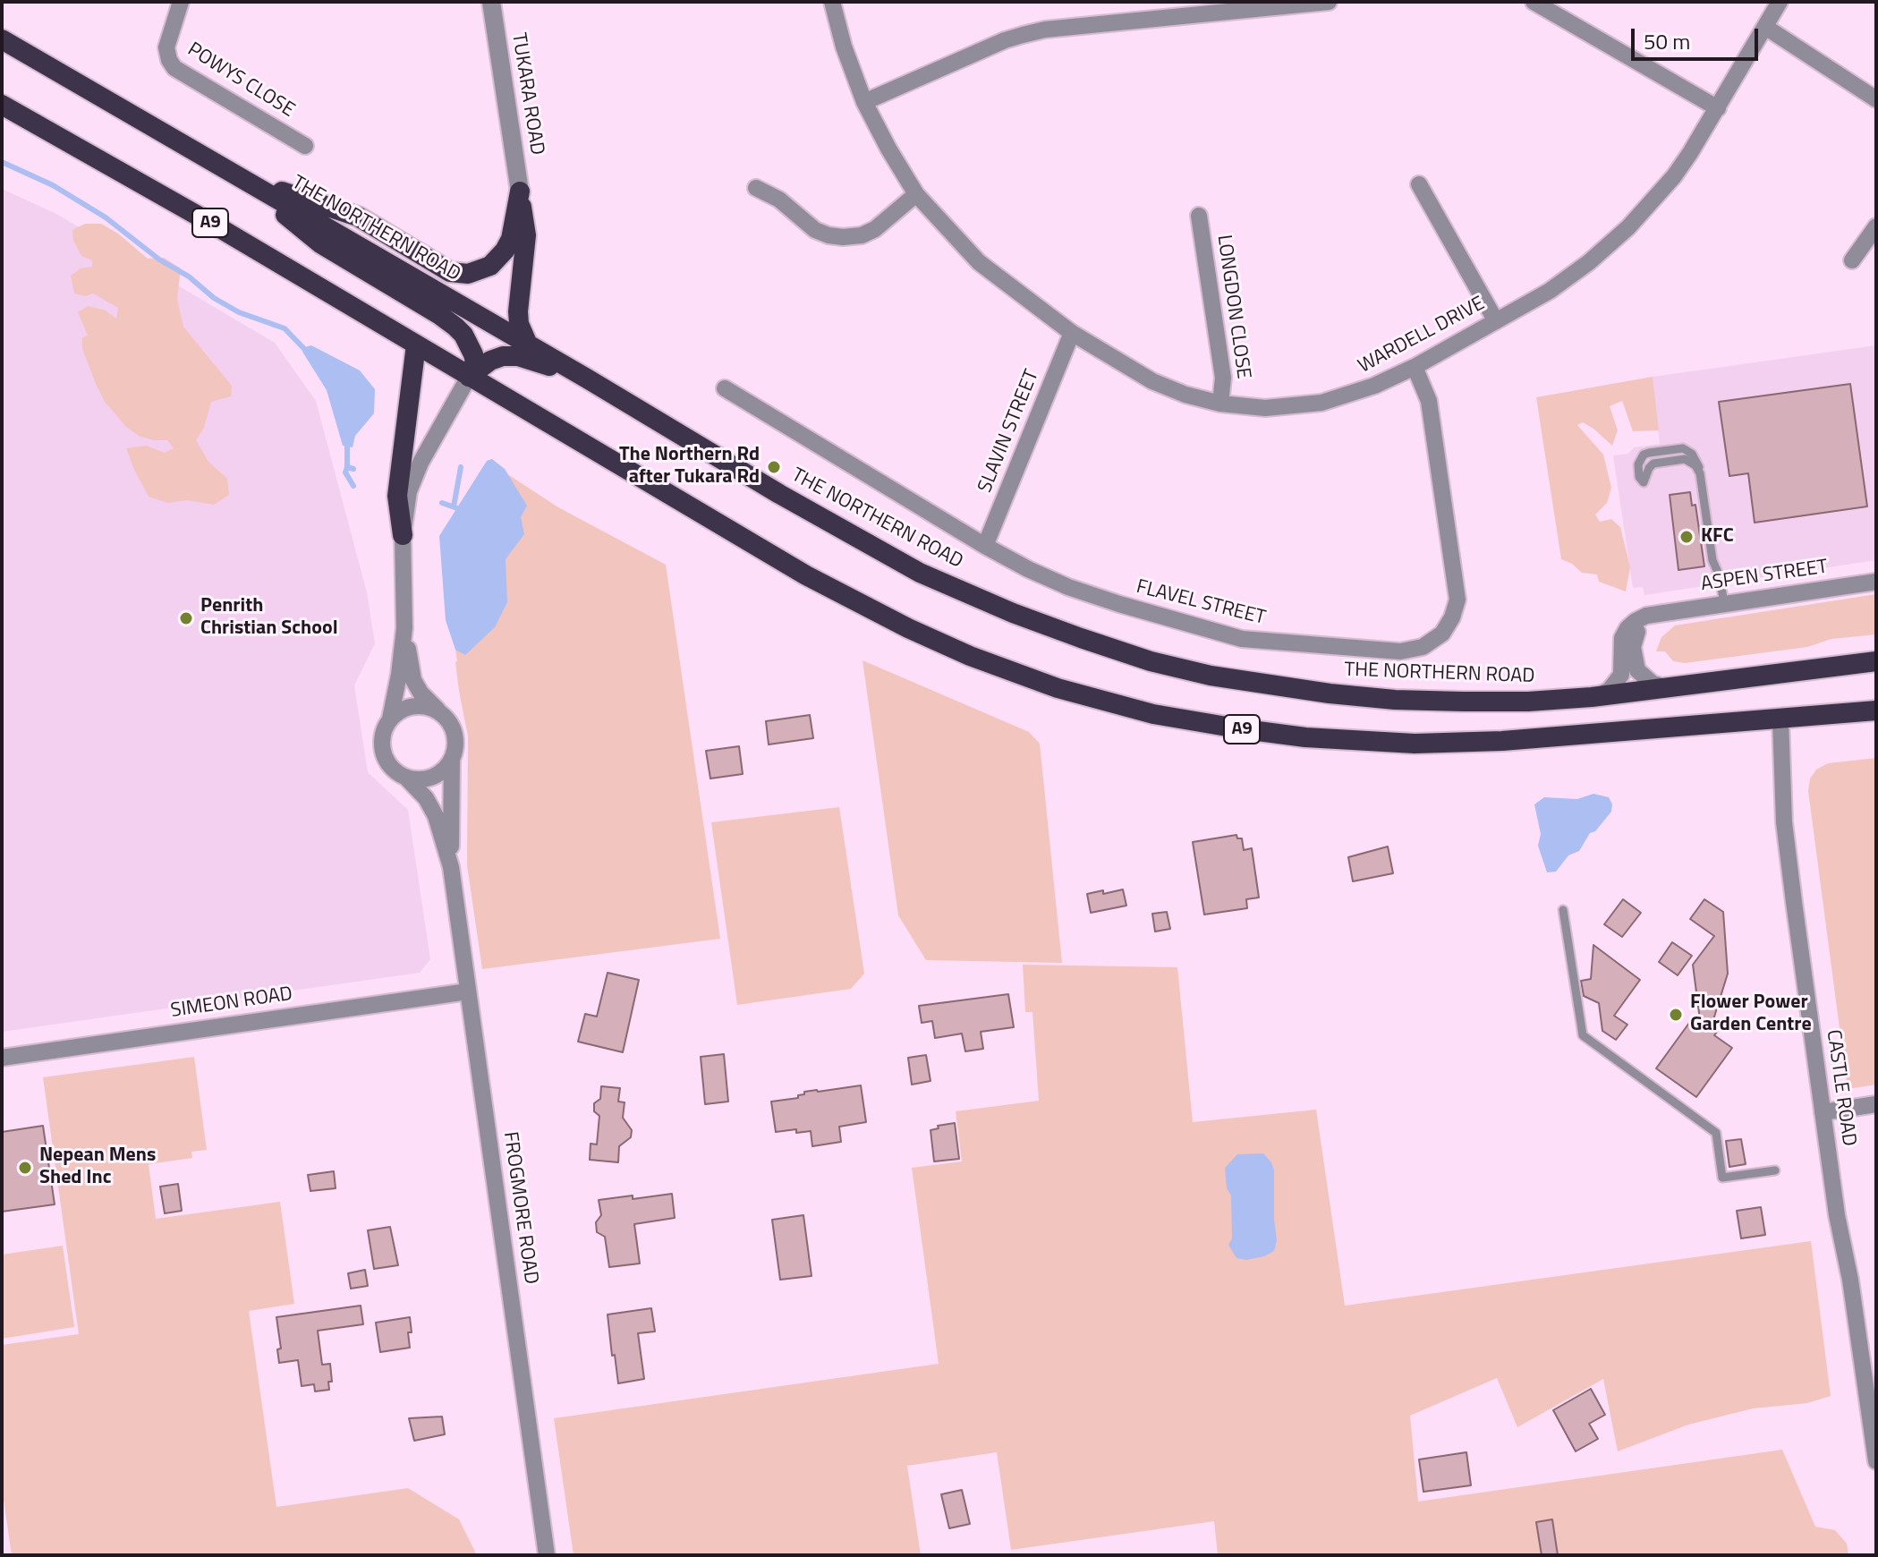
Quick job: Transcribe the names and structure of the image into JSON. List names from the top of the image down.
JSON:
{
  "streets": {
    "highway": ["A9", "THE NORTHERN ROAD"],
    "street": [
      "POWYS CLOSE",
      "TUKARA ROAD",
      "LONGDON CLOSE",
      "WARDELL DRIVE",
      "SLAVIN STREET",
      "ASPEN STREET",
      "FLAVEL STREET",
      "SIMEON ROAD",
      "CASTLE ROAD",
      "FROGMORE ROAD"
    ]
  },
  "crossings": [
    ["A9", "CASTLE ROAD"],
    ["THE NORTHERN ROAD", "ASPEN STREET"],
    ["LONGDON CLOSE", "WARDELL DRIVE"],
    ["WARDELL DRIVE", "SLAVIN STREET"],
    ["WARDELL DRIVE", "FLAVEL STREET"],
    ["SLAVIN STREET", "FLAVEL STREET"],
    ["SIMEON ROAD", "FROGMORE ROAD"]
  ],
  "places": [
    "The Northern Rd after Tukara Rd",
    "KFC",
    "Penrith Christian School",
    "Flower Power Garden Centre",
    "Nepean Mens Shed Inc"
  ],
  "scale_bar": "50 m"
}
